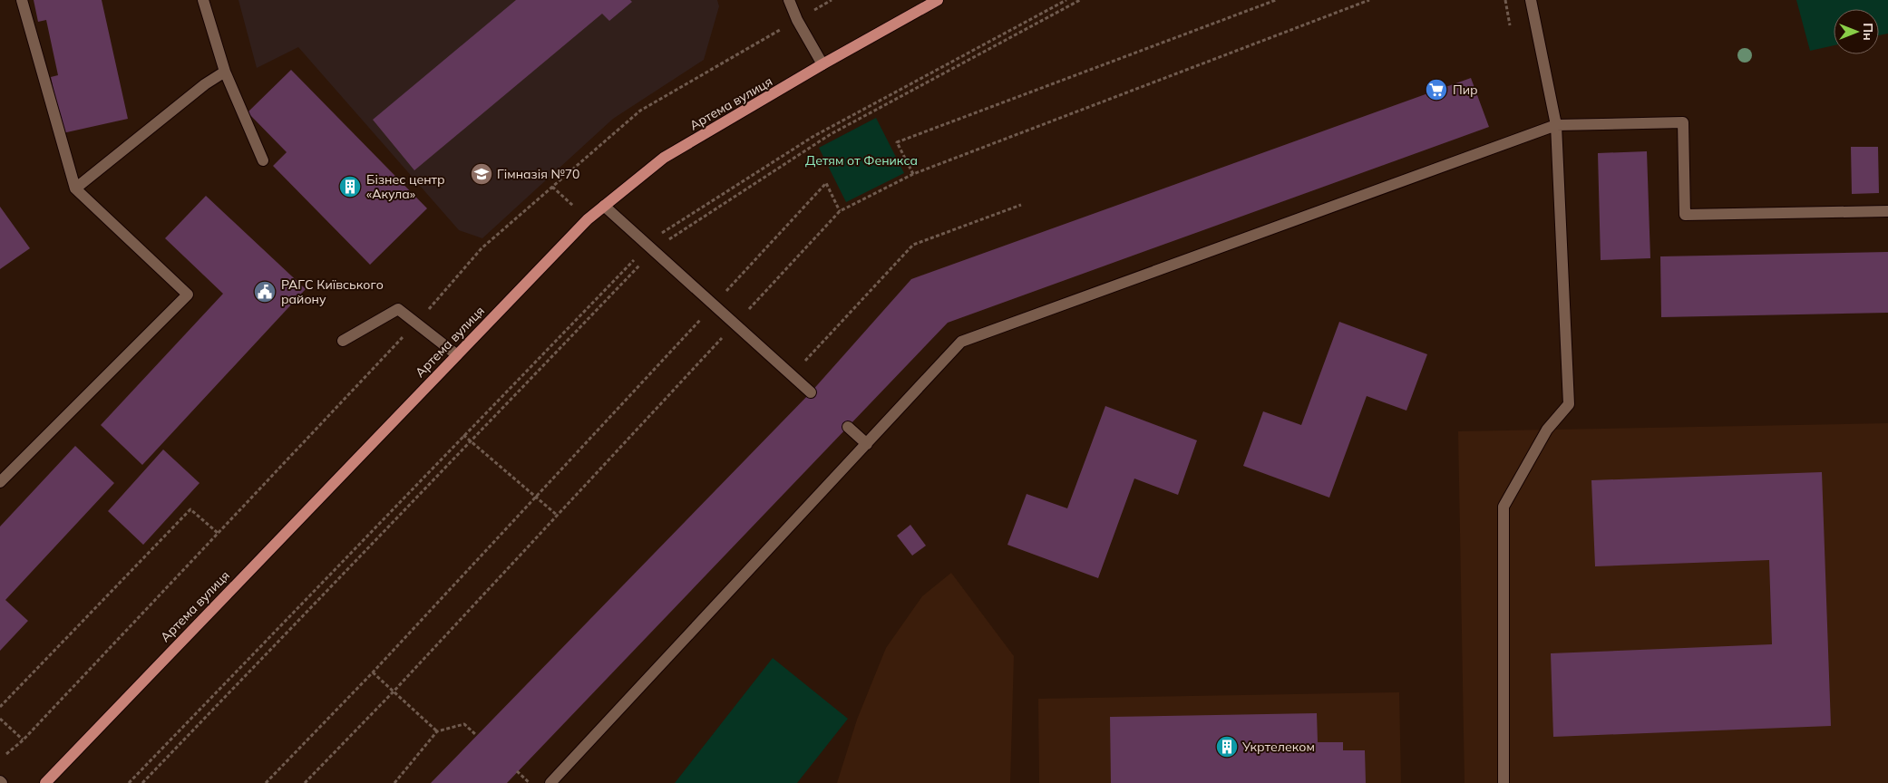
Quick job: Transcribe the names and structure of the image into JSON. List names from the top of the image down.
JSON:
{
  "streets": {
    "main road": ["Артема вулиця"]
  },
  "parks": ["Детям от Феникса"],
  "places": {
    "supermarket": ["Пир"],
    "school or university": ["Гімназія №70"],
    "building": ["Бізнес центр «Акула»", "Укртелеком"],
    "public building": ["РАГС Київського району"]
  },
  "north": "right"
}
